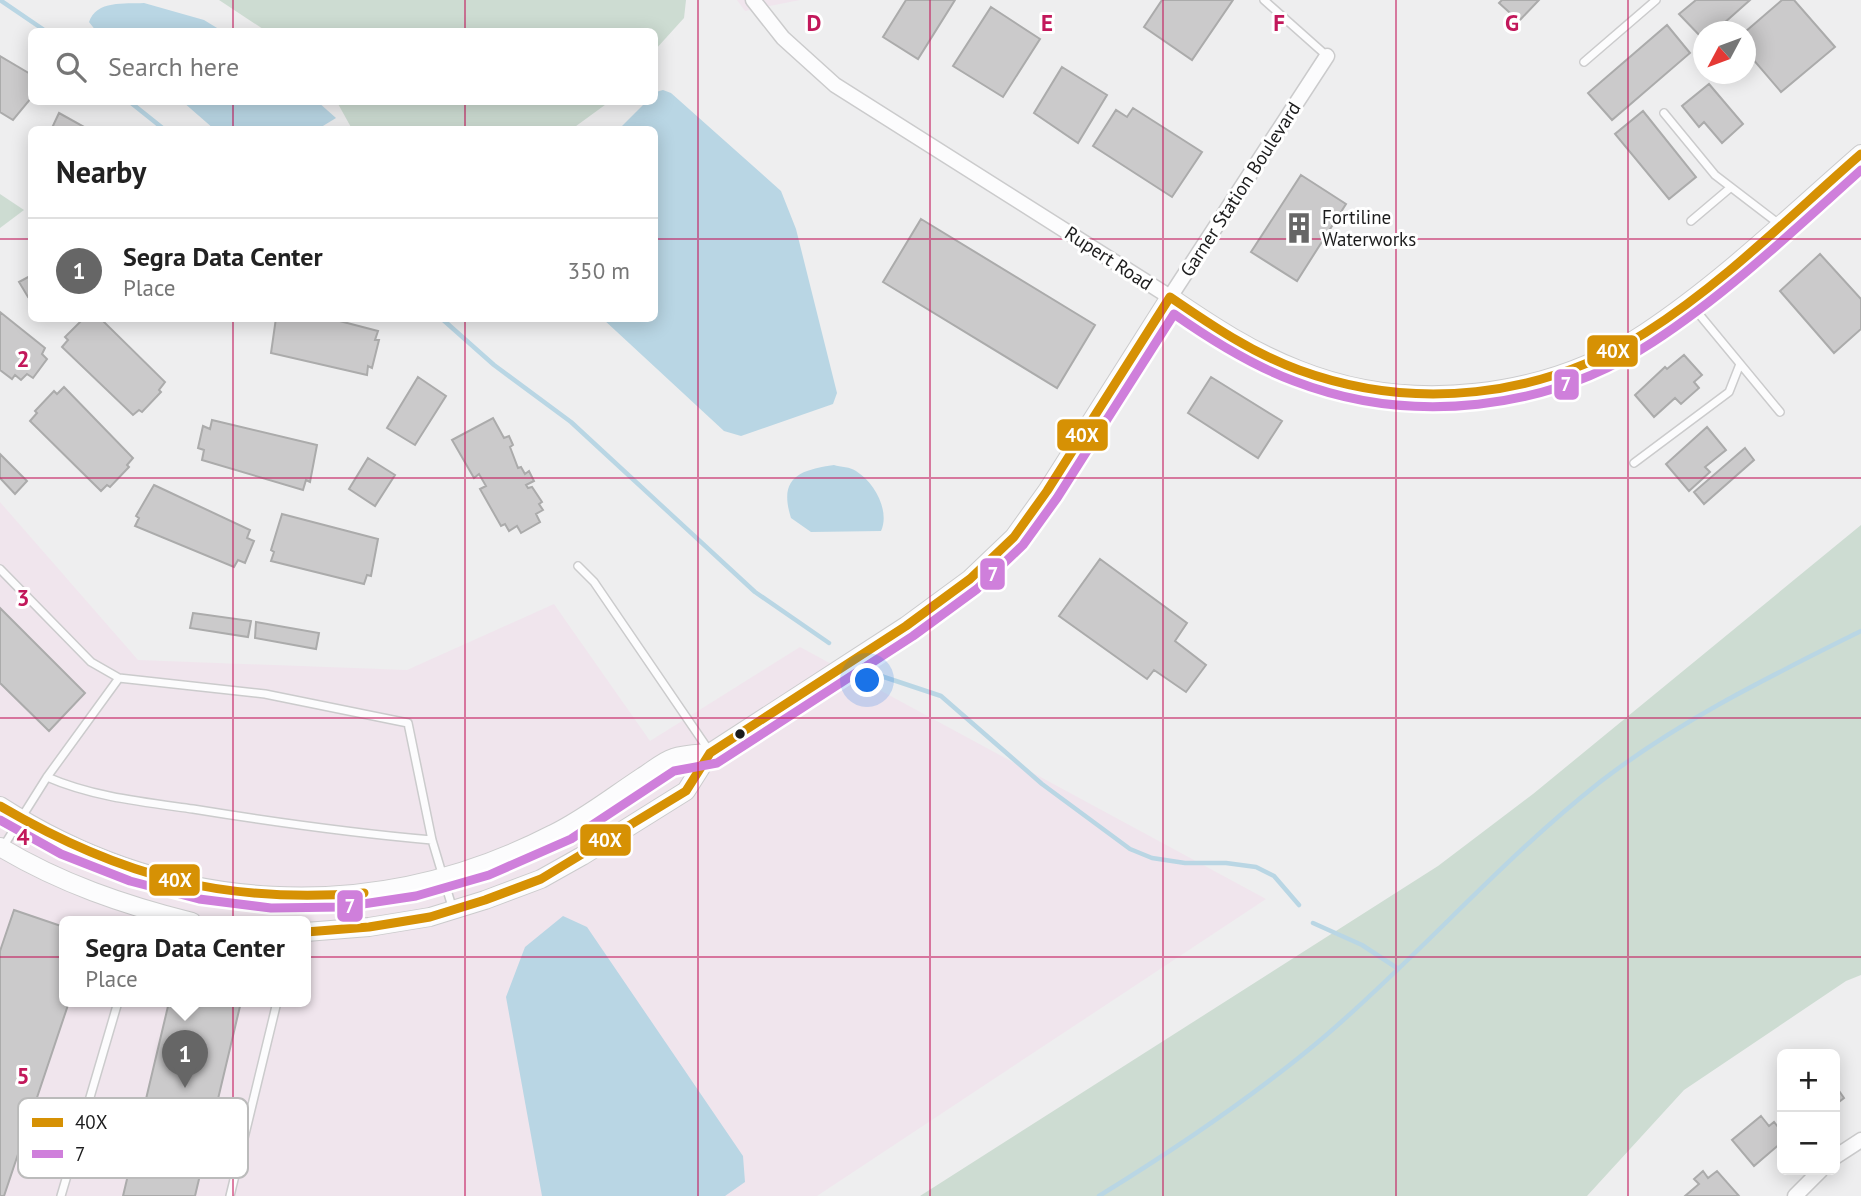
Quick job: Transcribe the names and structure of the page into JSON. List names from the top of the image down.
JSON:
{
  "streets": {
    "street": ["Garner Station Boulevard", "Rupert Road"]
  },
  "crossings": [
    ["Garner Station Boulevard", "Rupert Road"]
  ],
  "places": {
    "building": ["Fortiline Waterworks"]
  },
  "lines": ["transit line 40X", "transit line 7"],
  "legend": ["40X", "7"],
  "north": "bottom left",
  "page": {
    "search": "Search here",
    "heading": "Nearby",
    "list": [
      {
        "mark": "1",
        "name": "Segra Data Center",
        "note": "Place",
        "value": "350 m"
      }
    ],
    "popup": ["Segra Data Center", "Place"],
    "pins": "1",
    "map_buttons": ["+", "−"]
  },
  "grid": {
    "columns": [
      "D",
      "E",
      "F",
      "G"
    ],
    "rows": [
      "2",
      "3",
      "4",
      "5"
    ]
  }
}
